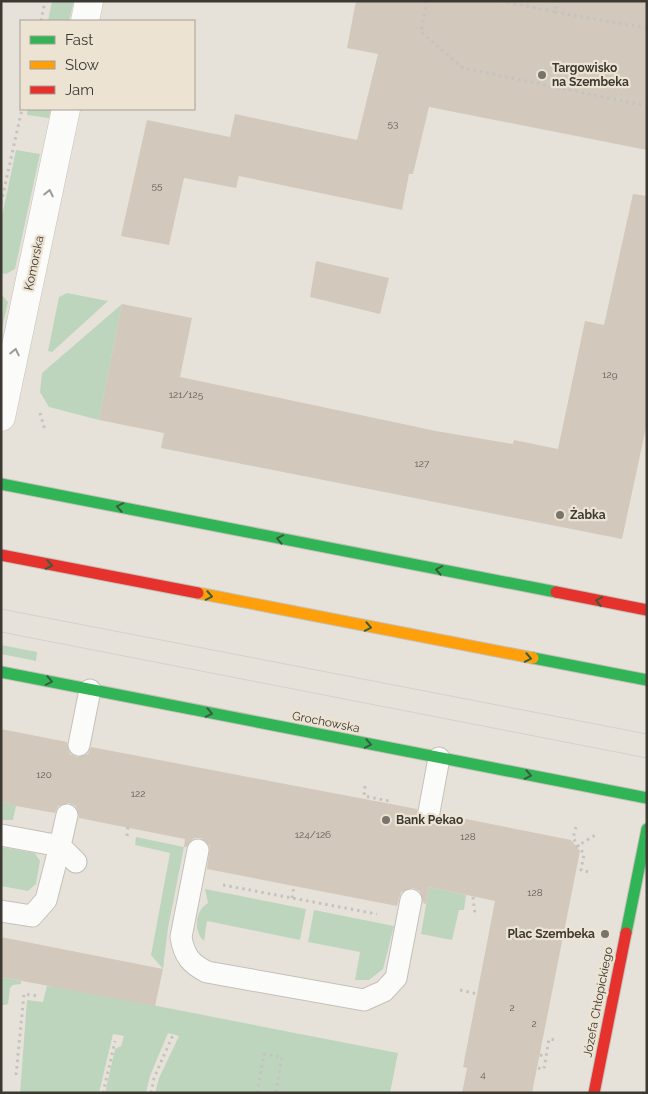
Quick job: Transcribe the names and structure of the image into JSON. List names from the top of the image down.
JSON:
{
  "streets": {
    "main road": ["Grochowska", "Józefa Chłopickiego"],
    "street": ["Komorska"]
  },
  "one_way": ["Komorska", "Grochowska"],
  "places": [
    "Targowisko na Szembeka",
    "Żabka",
    "Bank Pekao",
    "Plac Szembeka"
  ],
  "house_numbers": [
    "53",
    "55",
    "129",
    "121/125",
    "127",
    "120",
    "122",
    "124/126",
    "128",
    "128",
    "2",
    "2",
    "4"
  ],
  "legend": ["Fast", "Slow", "Jam"]
}
